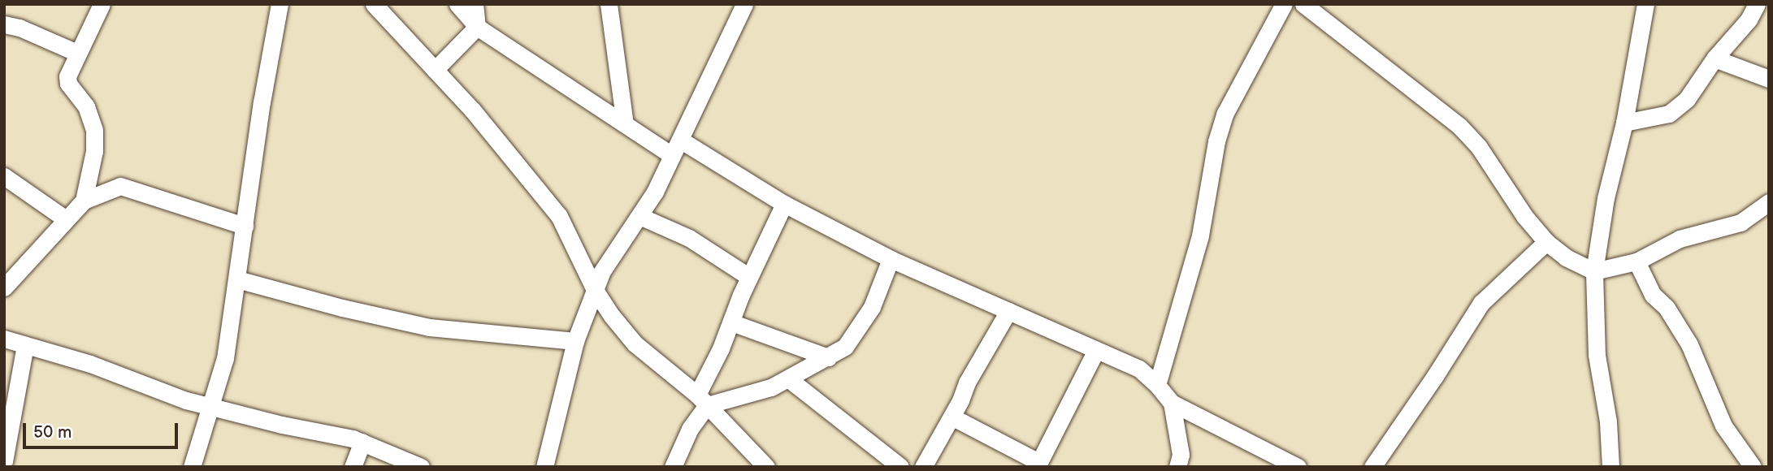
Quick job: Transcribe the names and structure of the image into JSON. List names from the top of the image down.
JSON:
{
  "scale_bar": "50 m"
}
